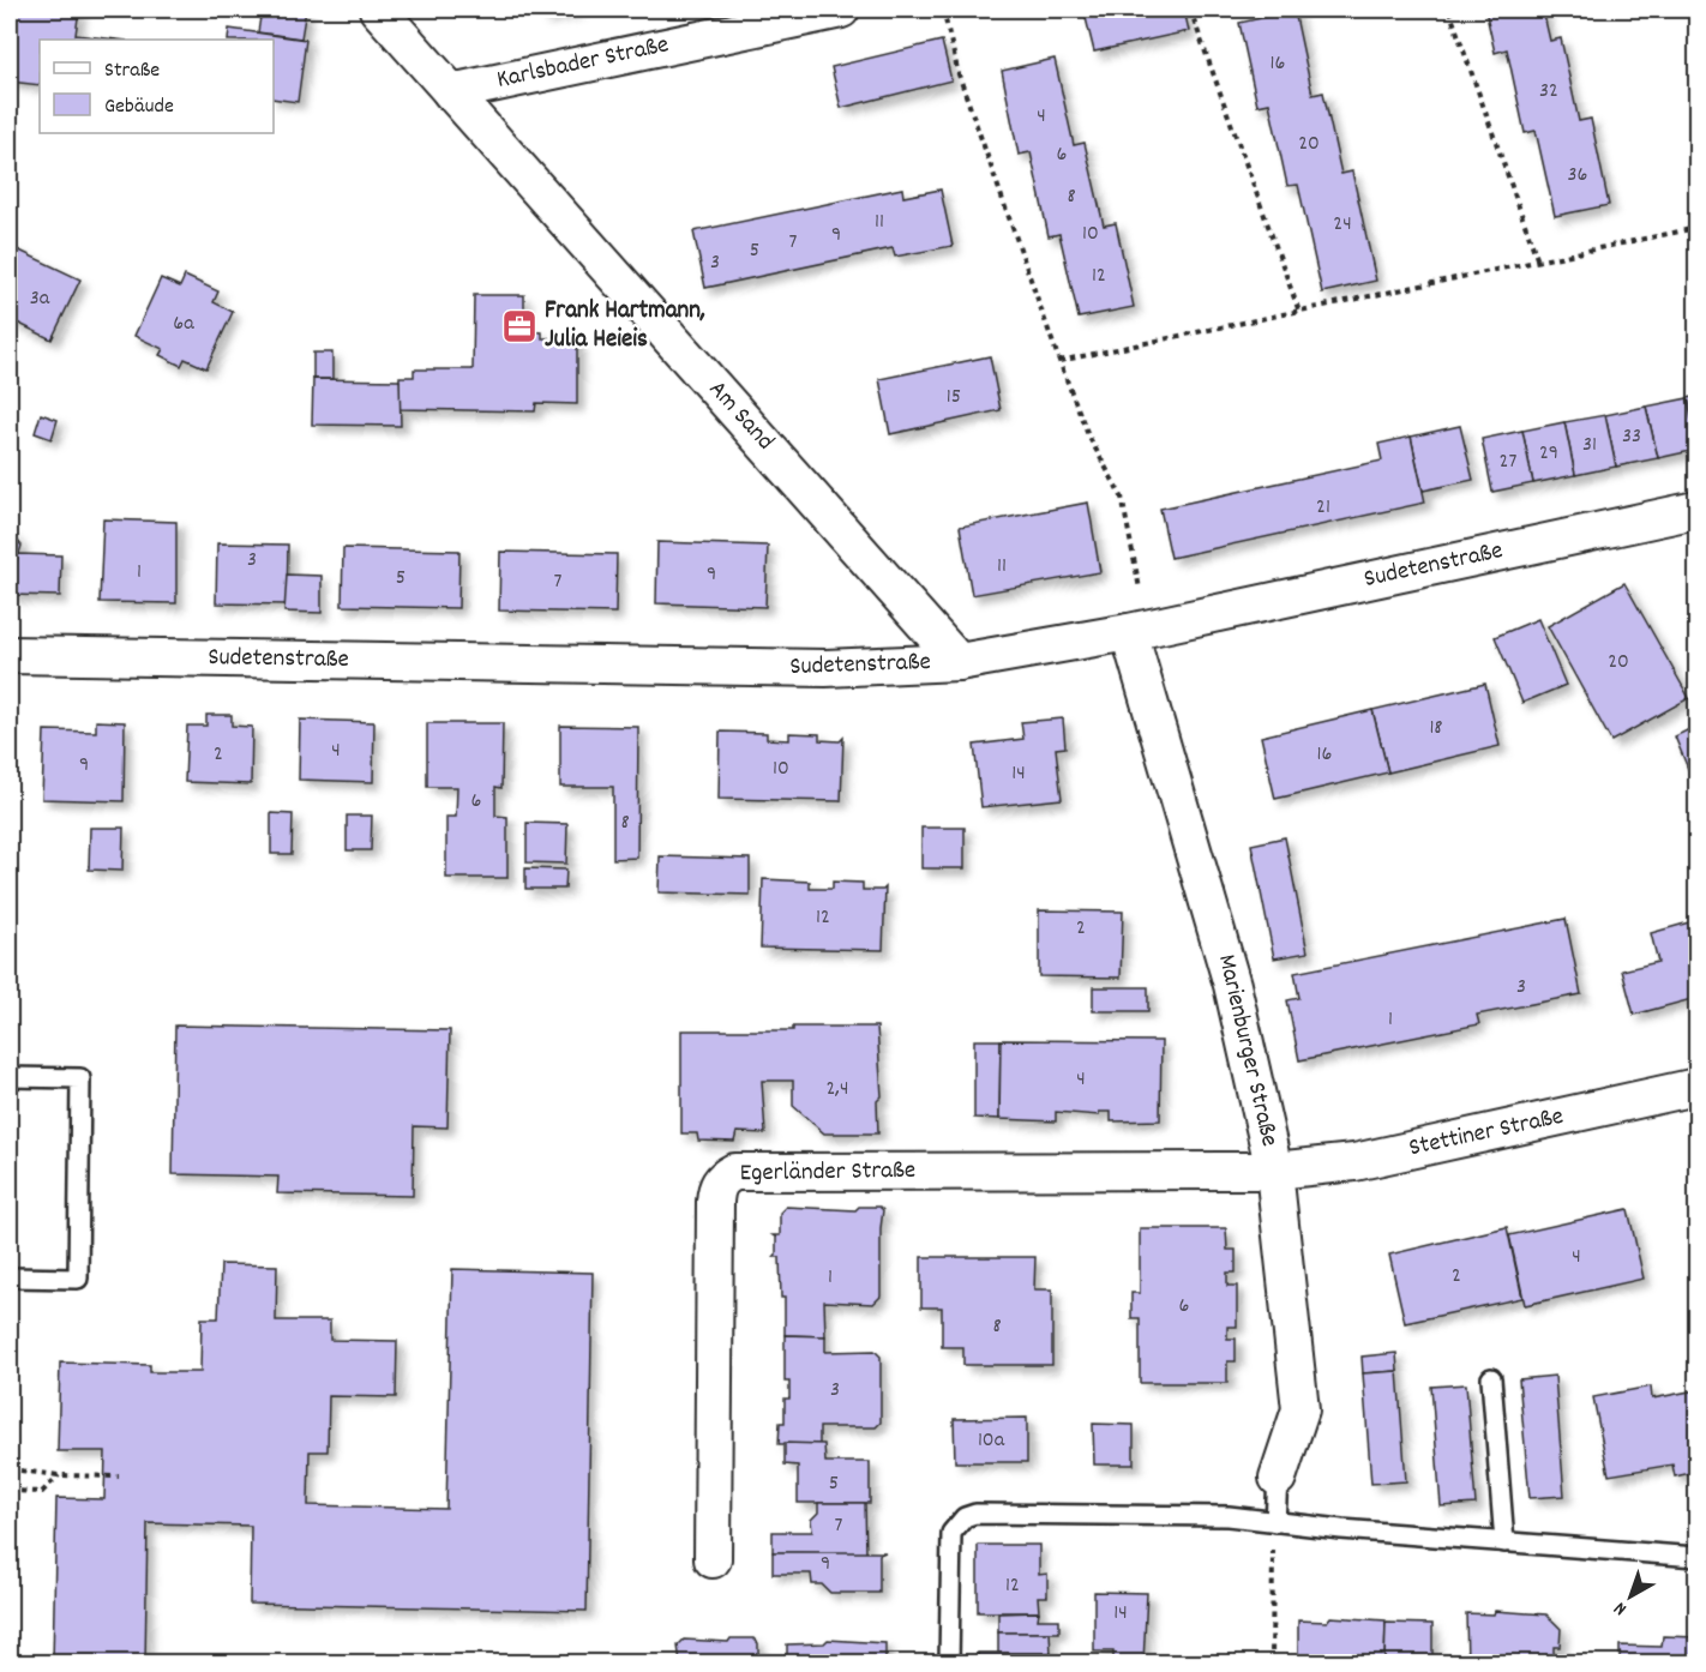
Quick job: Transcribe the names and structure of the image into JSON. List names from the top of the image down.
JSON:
{
  "streets": {
    "street": [
      "Karlsbader Straße",
      "Am Sand",
      "Sudetenstraße",
      "Marienburger Straße",
      "Stettiner Straße",
      "Egerländer Straße"
    ]
  },
  "crossings": [
    ["Karlsbader Straße", "Am Sand"],
    ["Am Sand", "Sudetenstraße"],
    ["Sudetenstraße", "Marienburger Straße"],
    ["Marienburger Straße", "Stettiner Straße"],
    ["Marienburger Straße", "Egerländer Straße"],
    ["Stettiner Straße", "Egerländer Straße"]
  ],
  "places": {
    "office": ["Frank Hartmann, Julia Heieis"]
  },
  "house_numbers": [
    "16",
    "32",
    "4",
    "20",
    "6",
    "36",
    "8",
    "11",
    "24",
    "10",
    "9",
    "7",
    "5",
    "3",
    "12",
    "3a",
    "6a",
    "15",
    "33",
    "31",
    "29",
    "27",
    "21",
    "3",
    "11",
    "1",
    "9",
    "5",
    "7",
    "20",
    "18",
    "4",
    "2",
    "16",
    "9",
    "10",
    "14",
    "6",
    "8",
    "12",
    "2",
    "3",
    "1",
    "4",
    "2,4",
    "4",
    "2",
    "1",
    "6",
    "8",
    "3",
    "10a",
    "5",
    "7",
    "9",
    "12",
    "14"
  ],
  "legend": ["Straße", "Gebäude"],
  "north": "bottom left"
}
